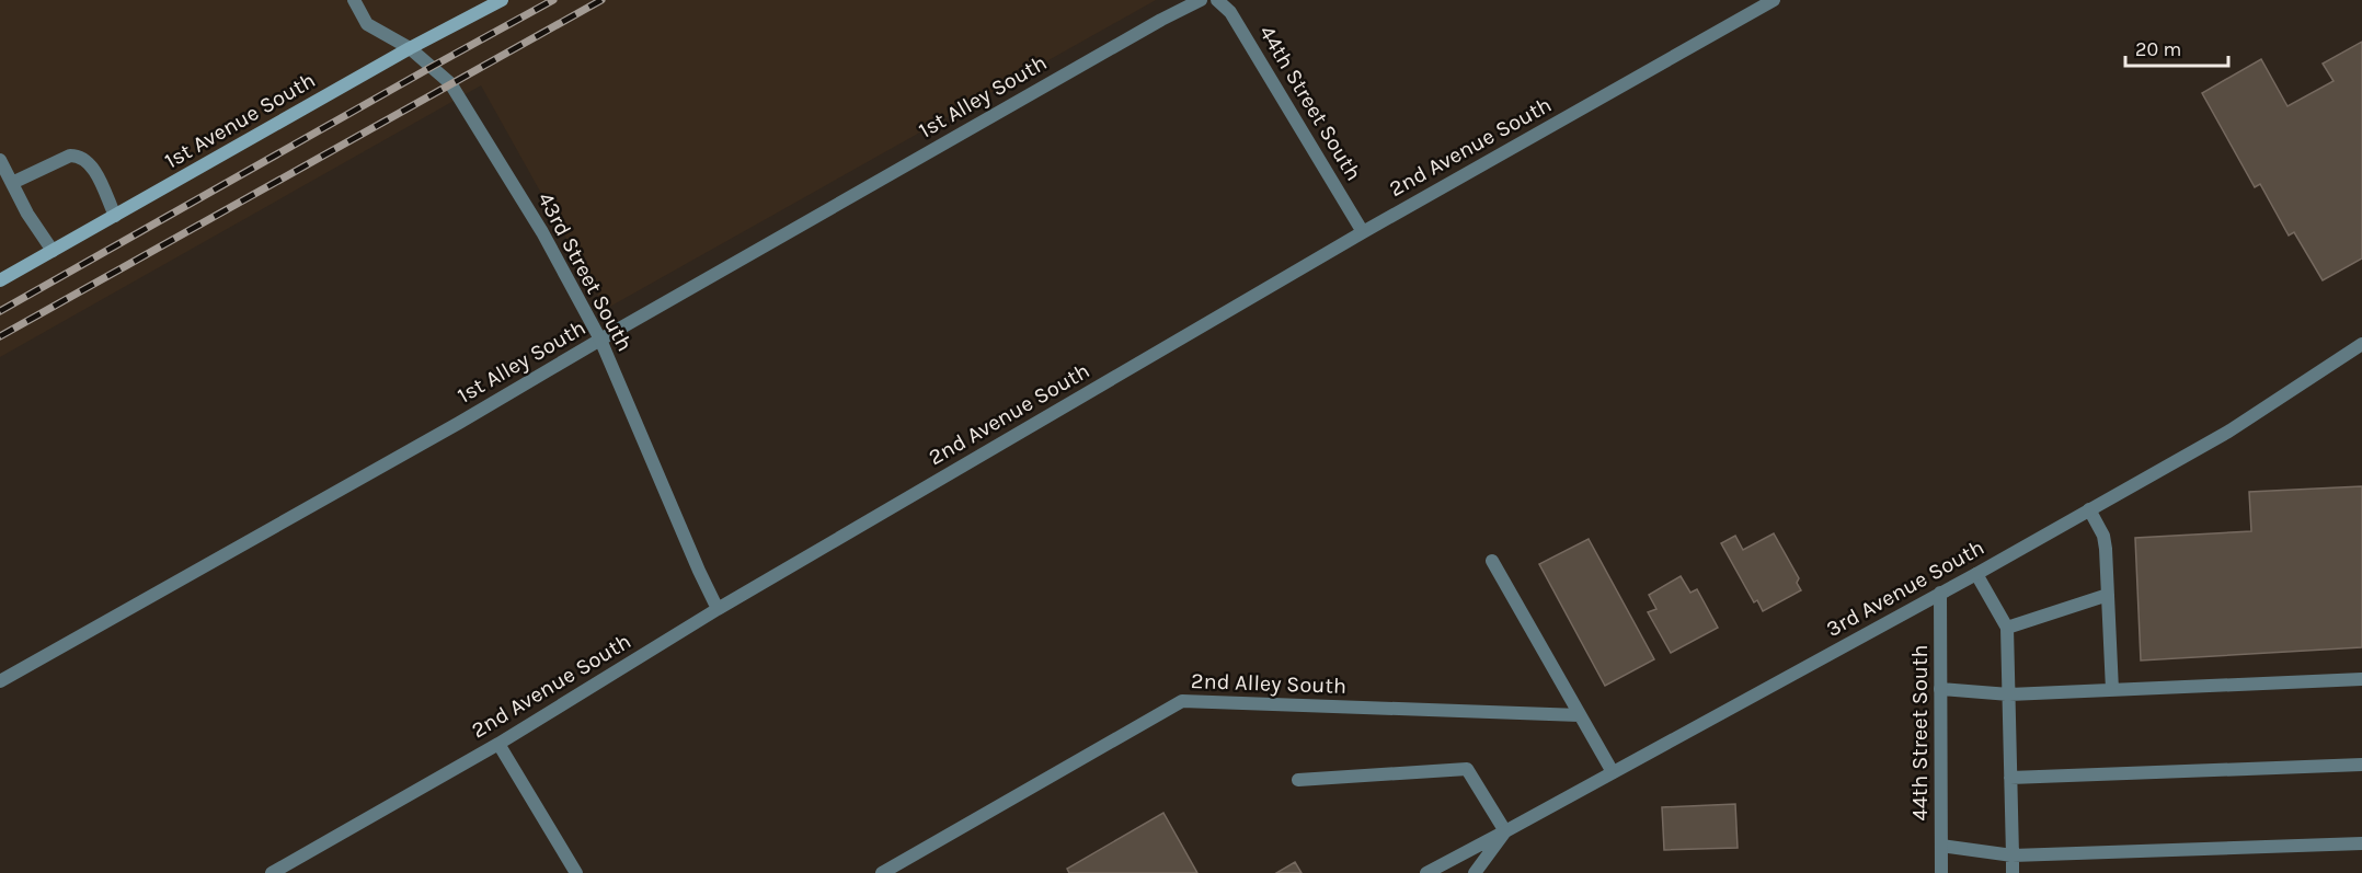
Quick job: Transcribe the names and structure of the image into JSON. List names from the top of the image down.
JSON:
{
  "streets": {
    "street": [
      "1st Alley South",
      "44th Street South",
      "1st Avenue South",
      "2nd Avenue South",
      "43rd Street South",
      "3rd Avenue South",
      "2nd Alley South"
    ]
  },
  "crossings": [
    ["1st Alley South", "43rd Street South"],
    ["44th Street South", "2nd Avenue South"],
    ["44th Street South", "3rd Avenue South"],
    ["1st Avenue South", "43rd Street South"],
    ["2nd Avenue South", "43rd Street South"]
  ],
  "scale_bar": "20 m"
}
